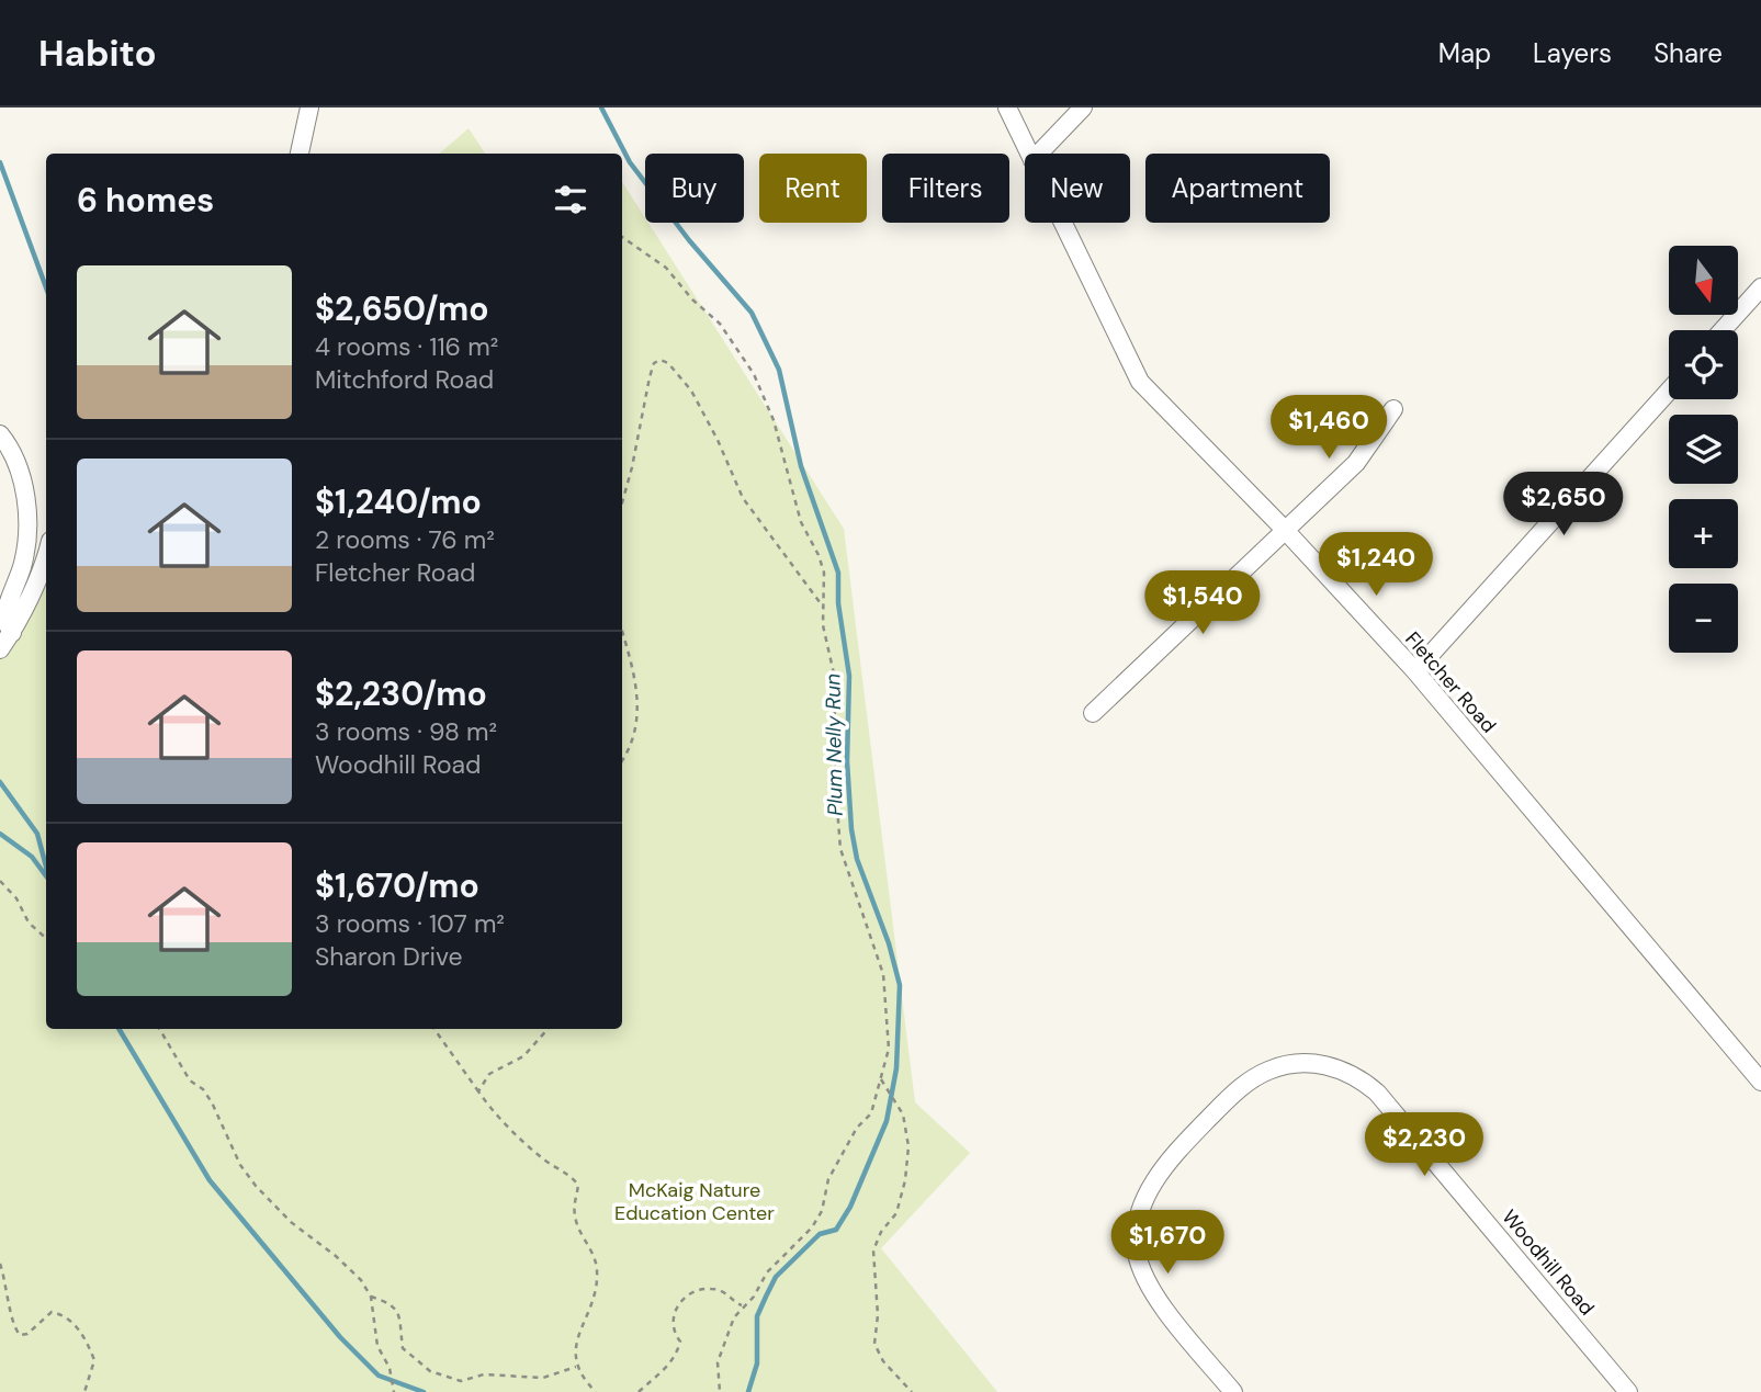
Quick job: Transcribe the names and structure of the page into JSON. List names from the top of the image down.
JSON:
{
  "streets": {
    "street": ["Fletcher Road", "Woodhill Road"]
  },
  "water": ["Plum Nelly Run"],
  "parks": ["McKaig Nature Education Center"],
  "north": "bottom",
  "page": {
    "header": "Habito",
    "nav": ["Map", "Layers", "Share"],
    "chip": [
      "Buy",
      "Rent",
      "Filters",
      "New",
      "Apartment"
    ],
    "heading": "6 homes",
    "map_buttons": ["+", "−"],
    "list": [
      {
        "name": "$2,650/mo",
        "note": "4 rooms · 116 m² · Mitchford Road"
      },
      {
        "name": "$1,240/mo",
        "note": "2 rooms · 76 m² · Fletcher Road"
      },
      {
        "name": "$2,230/mo",
        "note": "3 rooms · 98 m² · Woodhill Road"
      },
      {
        "name": "$1,670/mo",
        "note": "3 rooms · 107 m² · Sharon Drive"
      }
    ],
    "price": [
      "$1,460",
      "$2,650",
      "$1,240",
      "$1,540",
      "$2,230",
      "$1,670"
    ]
  }
}
